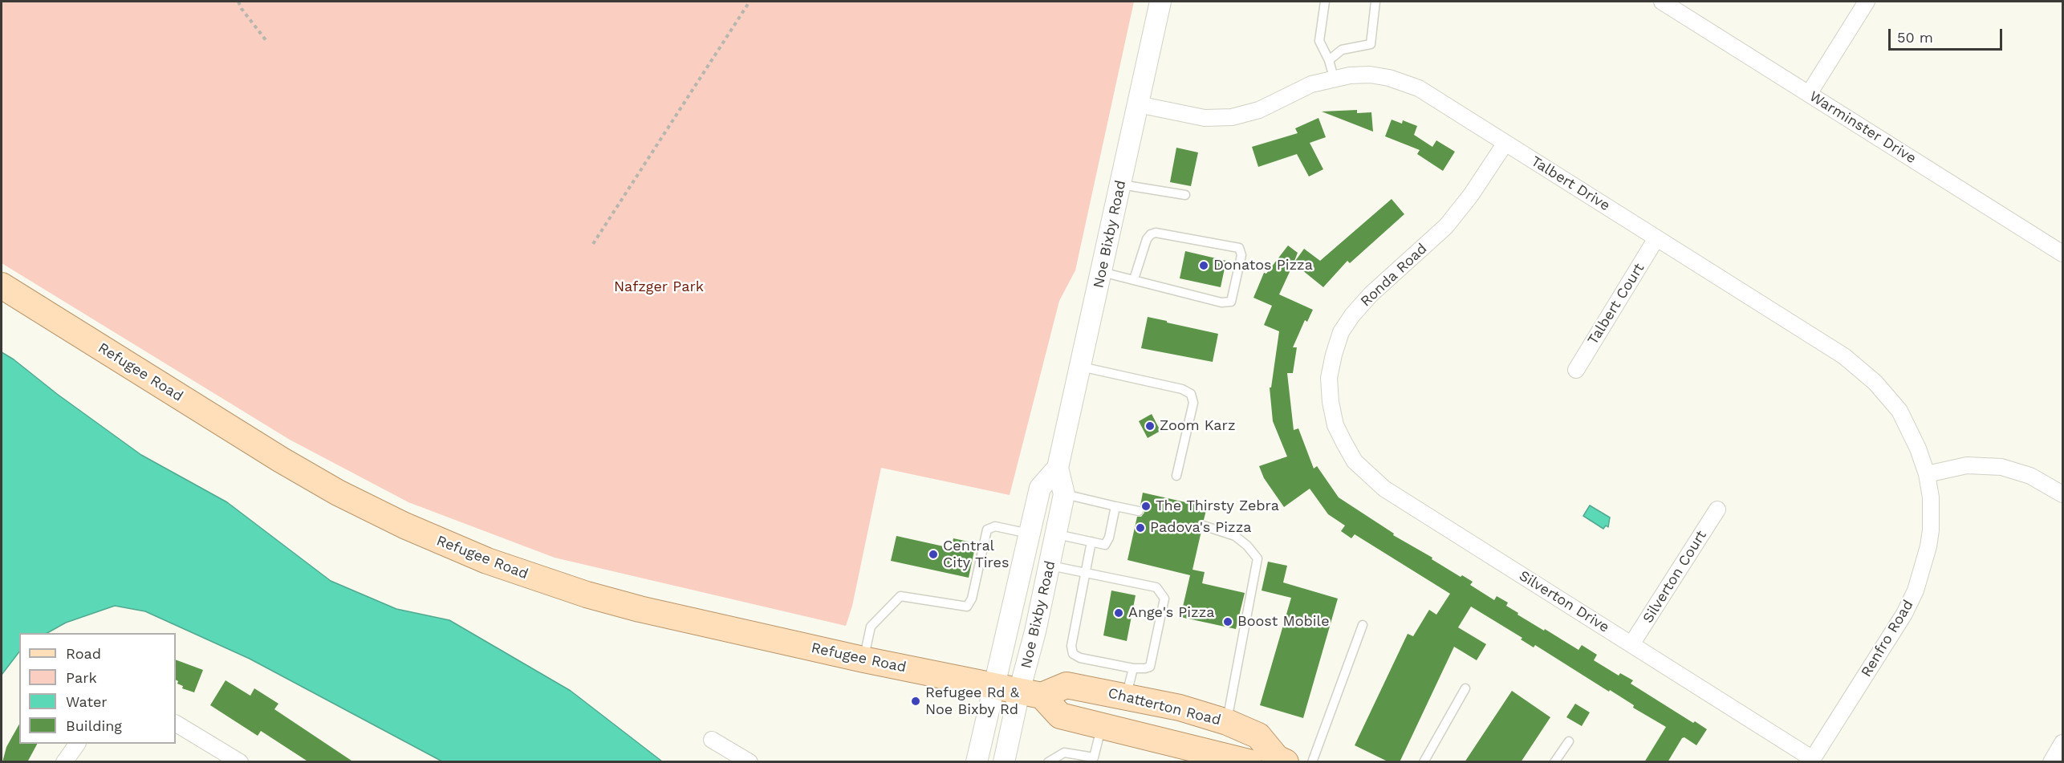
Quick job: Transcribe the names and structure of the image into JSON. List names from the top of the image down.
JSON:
{
  "streets": {
    "main road": ["Refugee Road", "Chatterton Road"],
    "street": [
      "Warminster Drive",
      "Talbert Drive",
      "Noe Bixby Road",
      "Ronda Road",
      "Talbert Court",
      "Silverton Court",
      "Silverton Drive",
      "Renfro Road"
    ]
  },
  "crossings": [
    ["Talbert Drive", "Noe Bixby Road"],
    ["Talbert Drive", "Ronda Road"],
    ["Talbert Drive", "Talbert Court"],
    ["Talbert Drive", "Renfro Road"],
    ["Noe Bixby Road", "Refugee Road"],
    ["Noe Bixby Road", "Chatterton Road"],
    ["Ronda Road", "Silverton Drive"],
    ["Refugee Road", "Chatterton Road"],
    ["Silverton Court", "Silverton Drive"],
    ["Silverton Drive", "Renfro Road"]
  ],
  "parks": ["Nafzger Park"],
  "places": [
    "Donatos Pizza",
    "Zoom Karz",
    "The Thirsty Zebra",
    "Padova's Pizza",
    "Central City Tires",
    "Ange's Pizza",
    "Boost Mobile",
    "Refugee Rd & Noe Bixby Rd"
  ],
  "legend": [
    "Road",
    "Park",
    "Water",
    "Building"
  ],
  "scale_bar": "50 m"
}
